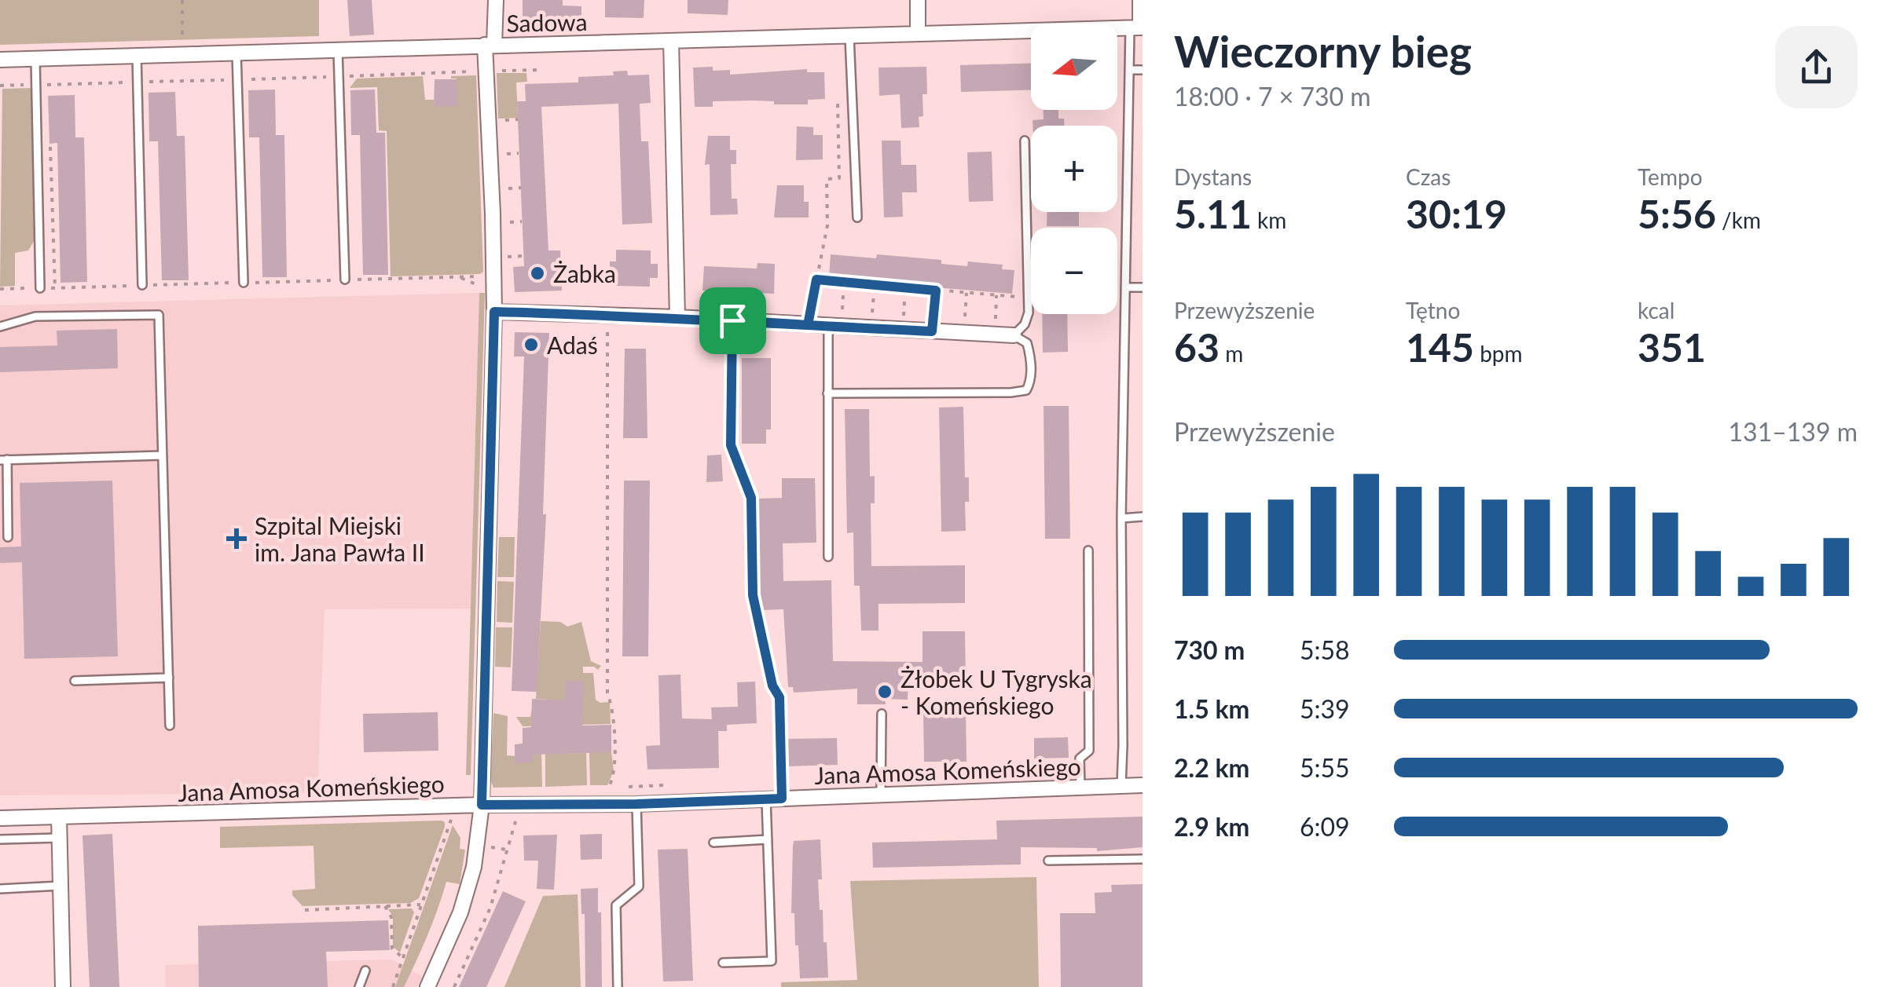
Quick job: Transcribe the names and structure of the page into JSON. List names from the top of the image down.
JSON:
{
  "streets": {
    "street": ["Sadowa", "Jana Amosa Komeńskiego"]
  },
  "places": {
    "other": ["Żabka", "Adaś", "Żłobek U Tygryska - Komeńskiego"],
    "health": ["Szpital Miejski im. Jana Pawła II"]
  },
  "north": "left",
  "page": {
    "heading": ["Wieczorny bieg", "18:00 · 7 × 730 m"],
    "map_buttons": ["+", "−"],
    "stats": [
      ["Dystans", "5.11 km"],
      ["Czas", "30:19"],
      ["Tempo", "5:56 /km"],
      ["Przewyższenie", "63 m"],
      ["Tętno", "145 bpm"],
      ["kcal", "351"]
    ],
    "chart": ["Przewyższenie", "131–139 m"],
    "list": [
      {
        "name": "730 m",
        "note": "5:58"
      },
      {
        "name": "1.5 km",
        "note": "5:39"
      },
      {
        "name": "2.2 km",
        "note": "5:55"
      },
      {
        "name": "2.9 km",
        "note": "6:09"
      }
    ]
  }
}
